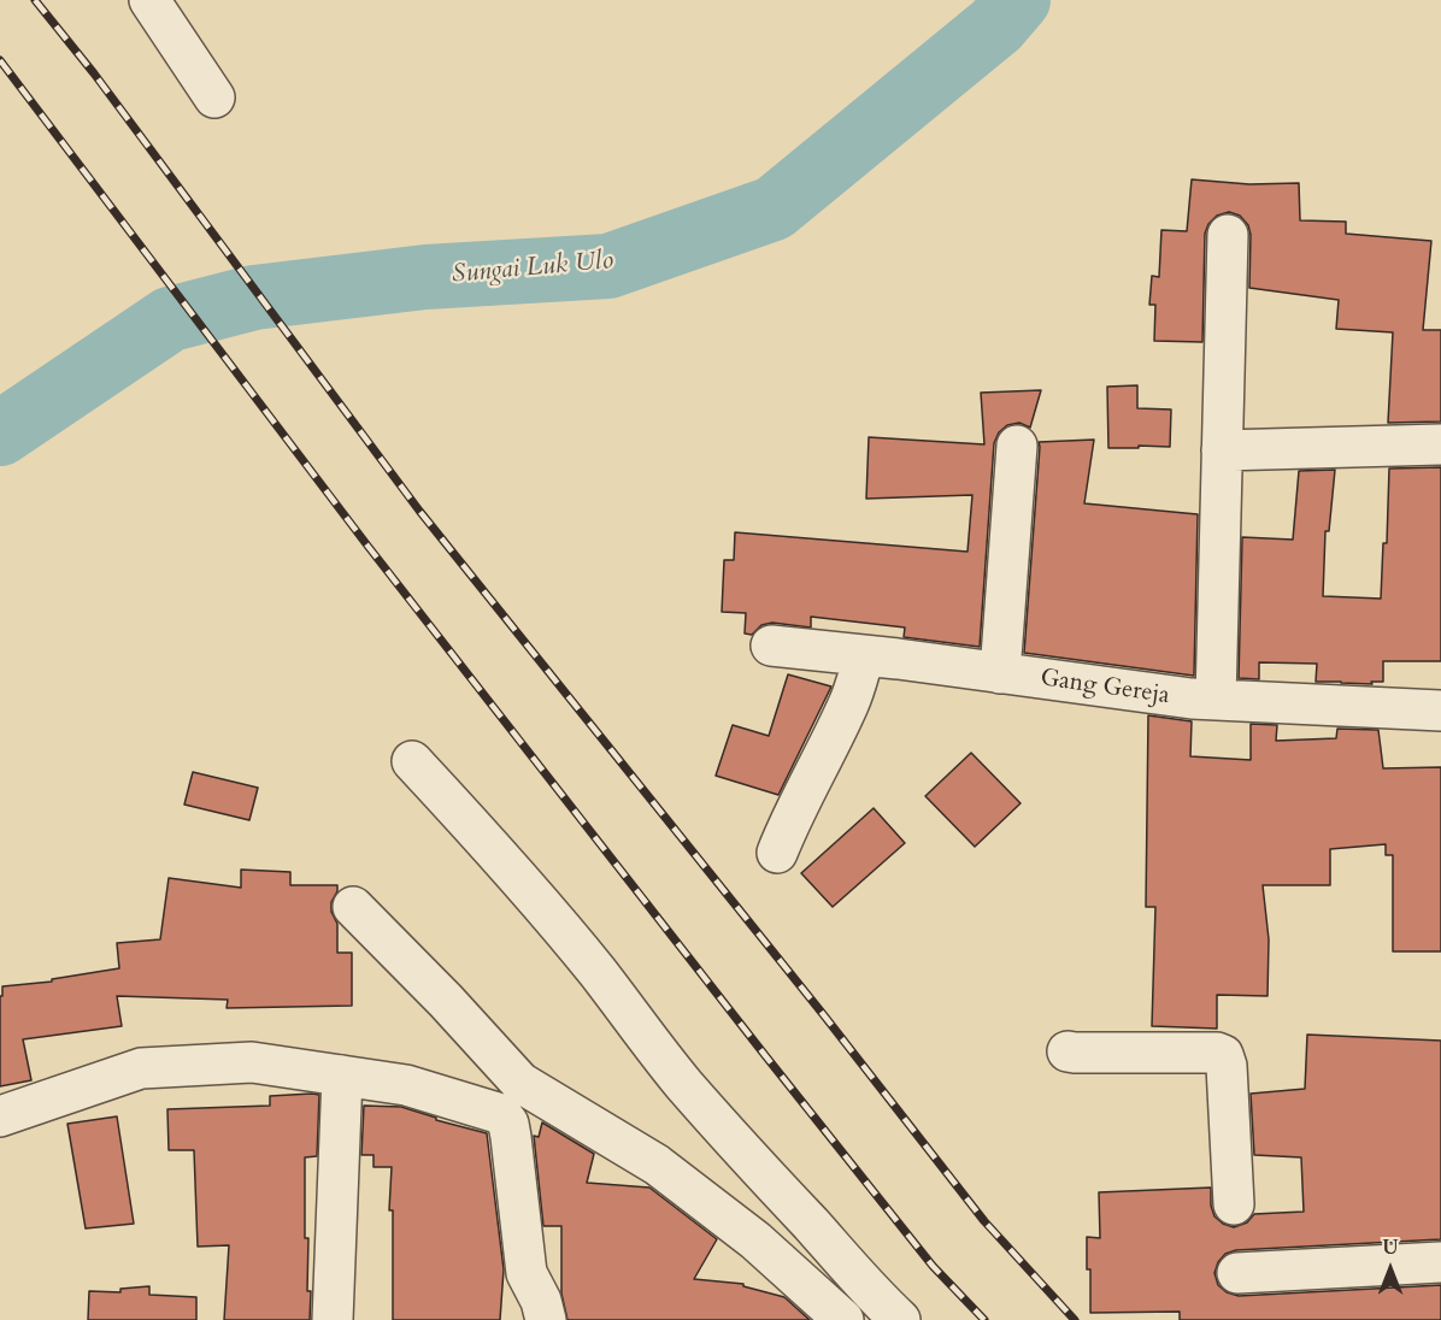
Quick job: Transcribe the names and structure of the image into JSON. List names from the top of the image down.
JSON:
{
  "streets": {
    "street": ["Gang Gereja"]
  },
  "water": ["Sungai Luk Ulo"],
  "north": "top"
}
